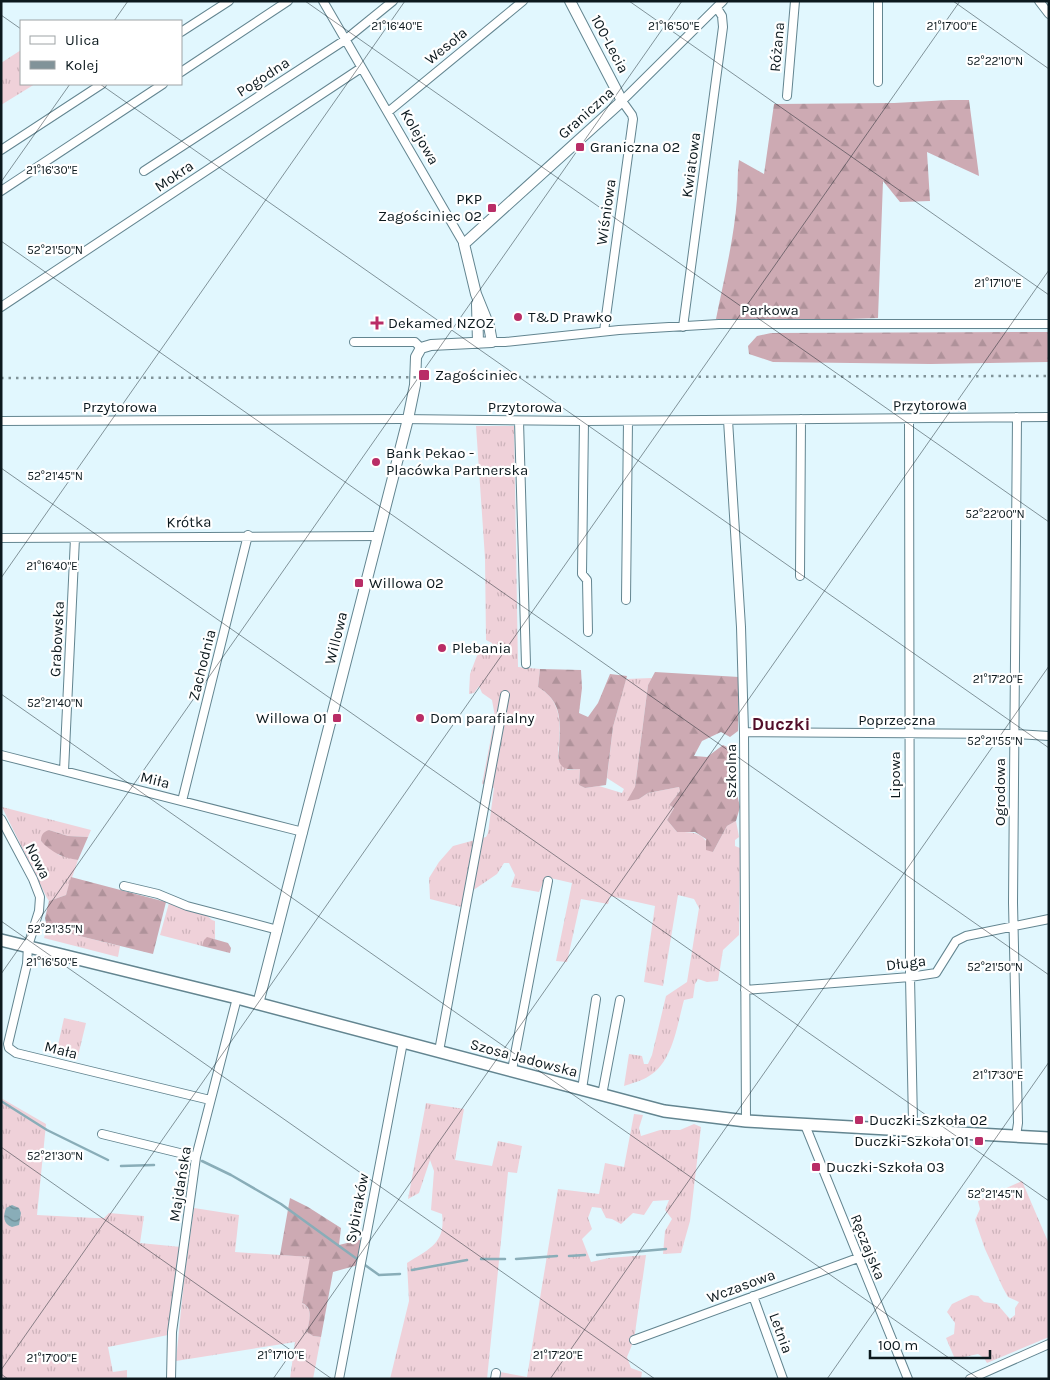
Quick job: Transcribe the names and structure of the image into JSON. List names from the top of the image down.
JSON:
{
  "streets": {
    "main road": ["Szosa Jadowska"],
    "street": [
      "100-Lecia",
      "Wesoła",
      "Różana",
      "Pogodna",
      "Graniczna",
      "Kolejowa",
      "Kwiatowa",
      "Mokra",
      "Wiśniowa",
      "Parkowa",
      "Przytorowa",
      "Krótka",
      "Willowa",
      "Grabowska",
      "Zachodnia",
      "Poprzeczna",
      "Szkolna",
      "Lipowa",
      "Miła",
      "Ogrodowa",
      "Nowa",
      "Długa",
      "Mała",
      "Majdańska",
      "Sybiraków",
      "Ręczajska",
      "Wczasowa",
      "Letnia"
    ]
  },
  "crossings": [
    ["100-Lecia", "Graniczna"],
    ["100-Lecia", "Wiśniowa"],
    ["Wesoła", "Kolejowa"],
    ["Pogodna", "Kolejowa"],
    ["Graniczna", "Kolejowa"],
    ["Graniczna", "Kwiatowa"],
    ["Graniczna", "Wiśniowa"],
    ["Kolejowa", "Mokra"],
    ["Kolejowa", "Parkowa"],
    ["Kwiatowa", "Parkowa"],
    ["Wiśniowa", "Parkowa"],
    ["Przytorowa", "Willowa"],
    ["Przytorowa", "Szkolna"],
    ["Przytorowa", "Lipowa"],
    ["Przytorowa", "Ogrodowa"],
    ["Krótka", "Willowa"],
    ["Krótka", "Grabowska"],
    ["Krótka", "Zachodnia"],
    ["Willowa", "Miła"],
    ["Willowa", "Szosa Jadowska"],
    ["Grabowska", "Miła"],
    ["Zachodnia", "Miła"],
    ["Poprzeczna", "Szkolna"],
    ["Poprzeczna", "Lipowa"],
    ["Poprzeczna", "Ogrodowa"],
    ["Szkolna", "Długa"],
    ["Szkolna", "Szosa Jadowska"],
    ["Lipowa", "Długa"],
    ["Lipowa", "Szosa Jadowska"],
    ["Ogrodowa", "Długa"],
    ["Ogrodowa", "Szosa Jadowska"],
    ["Nowa", "Mała"],
    ["Nowa", "Szosa Jadowska"],
    ["Mała", "Szosa Jadowska"],
    ["Mała", "Majdańska"],
    ["Szosa Jadowska", "Majdańska"],
    ["Szosa Jadowska", "Sybiraków"],
    ["Szosa Jadowska", "Ręczajska"],
    ["Ręczajska", "Wczasowa"],
    ["Wczasowa", "Letnia"]
  ],
  "districts": ["Duczki"],
  "places": {
    "transit": [
      "Graniczna 02",
      "PKP Zagościniec 02",
      "Zagościniec",
      "Willowa 02",
      "Willowa 01",
      "Duczki-Szkoła 02",
      "Duczki-Szkoła 01",
      "Duczki-Szkoła 03"
    ],
    "other": [
      "T&D Prawko",
      "Bank Pekao - Placówka Partnerska",
      "Plebania",
      "Dom parafialny"
    ],
    "health": ["Dekamed NZOZ"]
  },
  "legend": ["Ulica", "Kolej"],
  "scale_bar": "100 m",
  "coordinates": [
    "21°16'40\"E",
    "21°16'50\"E",
    "21°17'00\"E",
    "52°22'10\"N",
    "21°16'30\"E",
    "52°21'50\"N",
    "21°17'10\"E",
    "52°21'45\"N",
    "52°22'00\"N",
    "21°17'20\"E",
    "52°21'40\"N",
    "52°21'55\"N",
    "52°21'35\"N",
    "21°17'30\"E",
    "52°21'30\"N"
  ]
}
